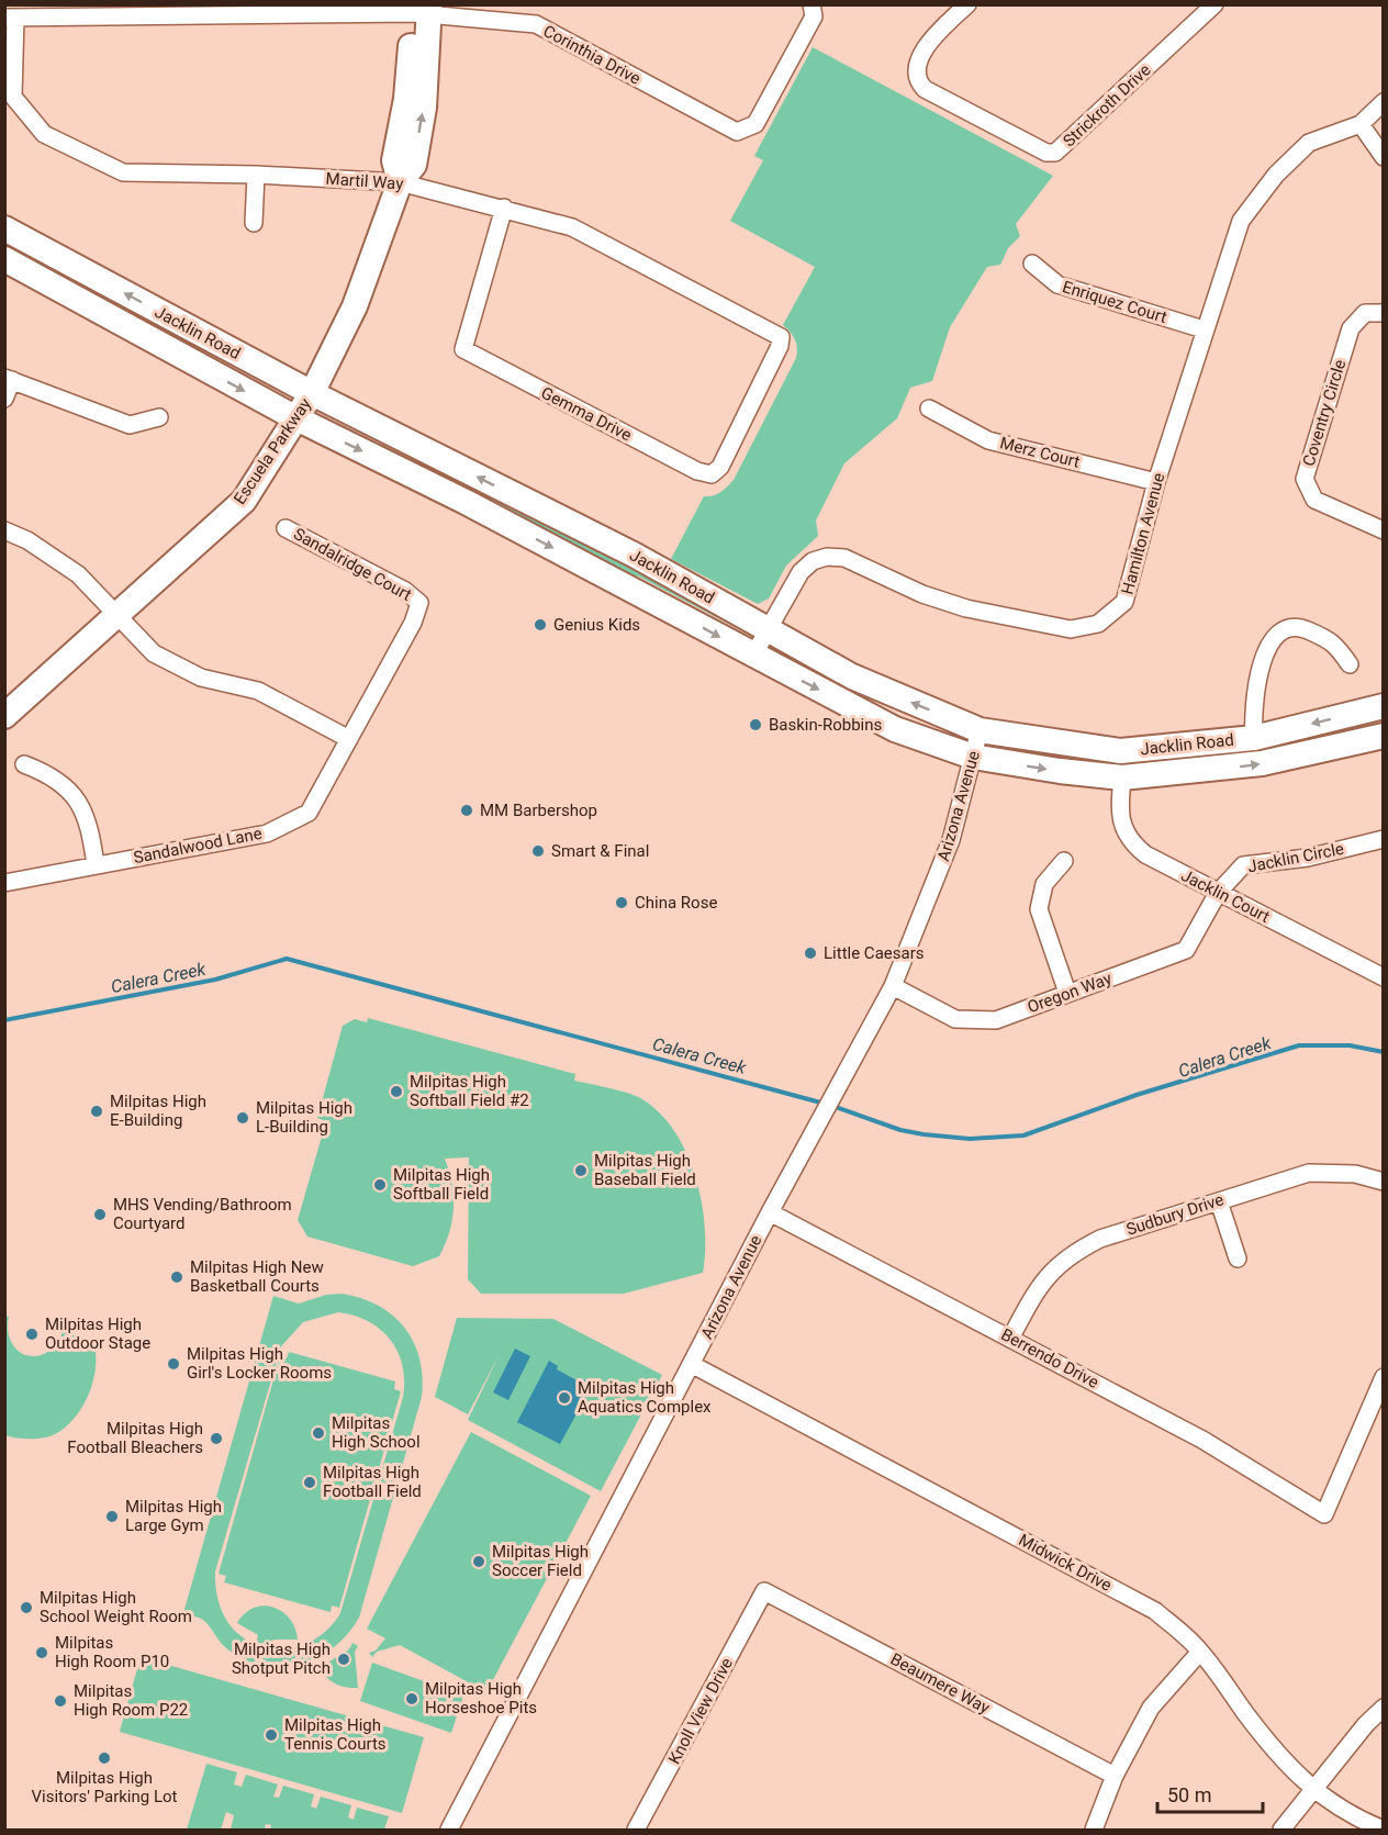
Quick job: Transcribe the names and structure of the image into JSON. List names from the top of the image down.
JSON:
{
  "streets": {
    "main road": ["Jacklin Road", "Escuela Parkway"],
    "street": [
      "Corinthia Drive",
      "Strickroth Drive",
      "Martil Way",
      "Enriquez Court",
      "Coventry Circle",
      "Gemma Drive",
      "Merz Court",
      "Hamilton Avenue",
      "Sandalridge Court",
      "Arizona Avenue",
      "Sandalwood Lane",
      "Jacklin Circle",
      "Jacklin Court",
      "Oregon Way",
      "Sudbury Drive",
      "Berrendo Drive",
      "Midwick Drive",
      "Beaumere Way",
      "Knoll View Drive"
    ]
  },
  "crossings": [
    ["Corinthia Drive", "Martil Way"],
    ["Corinthia Drive", "Escuela Parkway"],
    ["Martil Way", "Gemma Drive"],
    ["Martil Way", "Escuela Parkway"],
    ["Enriquez Court", "Hamilton Avenue"],
    ["Jacklin Road", "Escuela Parkway"],
    ["Jacklin Road", "Hamilton Avenue"],
    ["Jacklin Road", "Arizona Avenue"],
    ["Jacklin Road", "Jacklin Court"],
    ["Merz Court", "Hamilton Avenue"],
    ["Sandalridge Court", "Sandalwood Lane"],
    ["Arizona Avenue", "Oregon Way"],
    ["Arizona Avenue", "Berrendo Drive"],
    ["Arizona Avenue", "Midwick Drive"],
    ["Jacklin Circle", "Jacklin Court"],
    ["Jacklin Circle", "Oregon Way"],
    ["Jacklin Court", "Oregon Way"],
    ["Sudbury Drive", "Berrendo Drive"],
    ["Beaumere Way", "Knoll View Drive"]
  ],
  "water": ["Calera Creek"],
  "places": [
    "Genius Kids",
    "Baskin-Robbins",
    "MM Barbershop",
    "Smart & Final",
    "China Rose",
    "Little Caesars",
    "Milpitas High Softball Field #2",
    "Milpitas High E-Building",
    "Milpitas High L-Building",
    "Milpitas High Baseball Field",
    "Milpitas High Softball Field",
    "MHS Vending/Bathroom Courtyard",
    "Milpitas High New Basketball Courts",
    "Milpitas High Outdoor Stage",
    "Milpitas High Girl's Locker Rooms",
    "Milpitas High Aquatics Complex",
    "Milpitas High School",
    "Milpitas High Football Bleachers",
    "Milpitas High Football Field",
    "Milpitas High Large Gym",
    "Milpitas High Soccer Field",
    "Milpitas High School Weight Room",
    "Milpitas High Room P10",
    "Milpitas High Shotput Pitch",
    "Milpitas High Horseshoe Pits",
    "Milpitas High Room P22",
    "Milpitas High Tennis Courts",
    "Milpitas High Visitors' Parking Lot"
  ],
  "scale_bar": "50 m"
}
